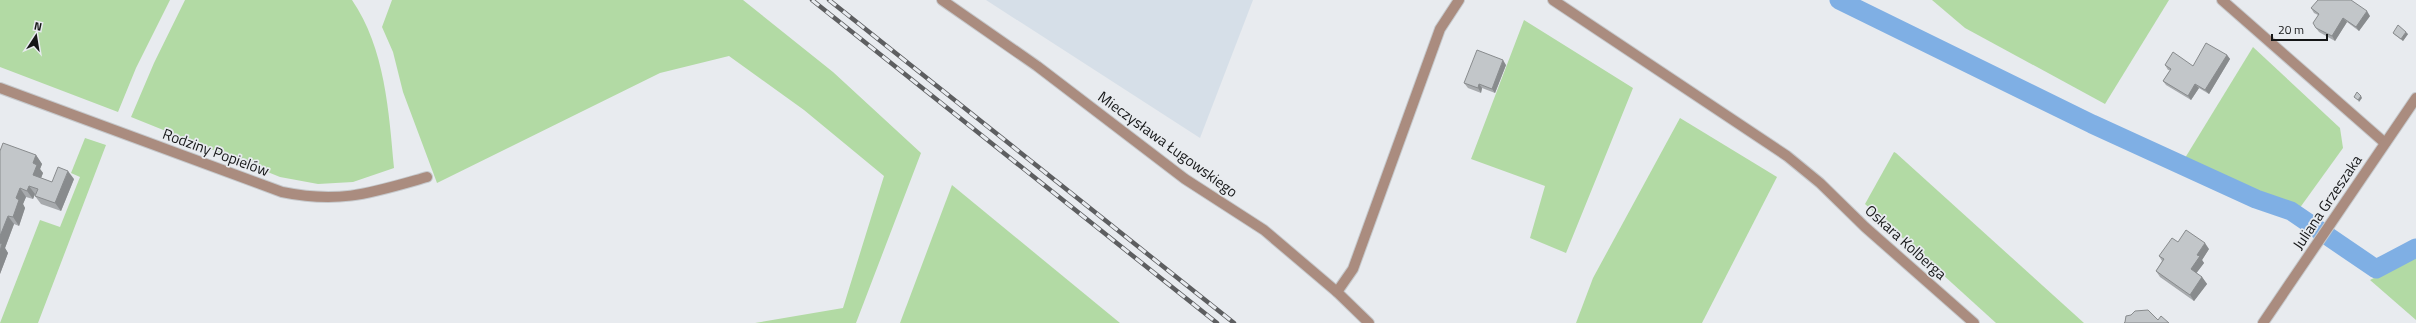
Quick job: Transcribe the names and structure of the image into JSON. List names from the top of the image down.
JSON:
{
  "streets": {
    "street": [
      "Mieczysława Ługowskiego",
      "Rodziny Popielów",
      "Juliana Grzeszaka",
      "Oskara Kolberga"
    ]
  },
  "scale_bar": "20 m",
  "north": "top"
}
